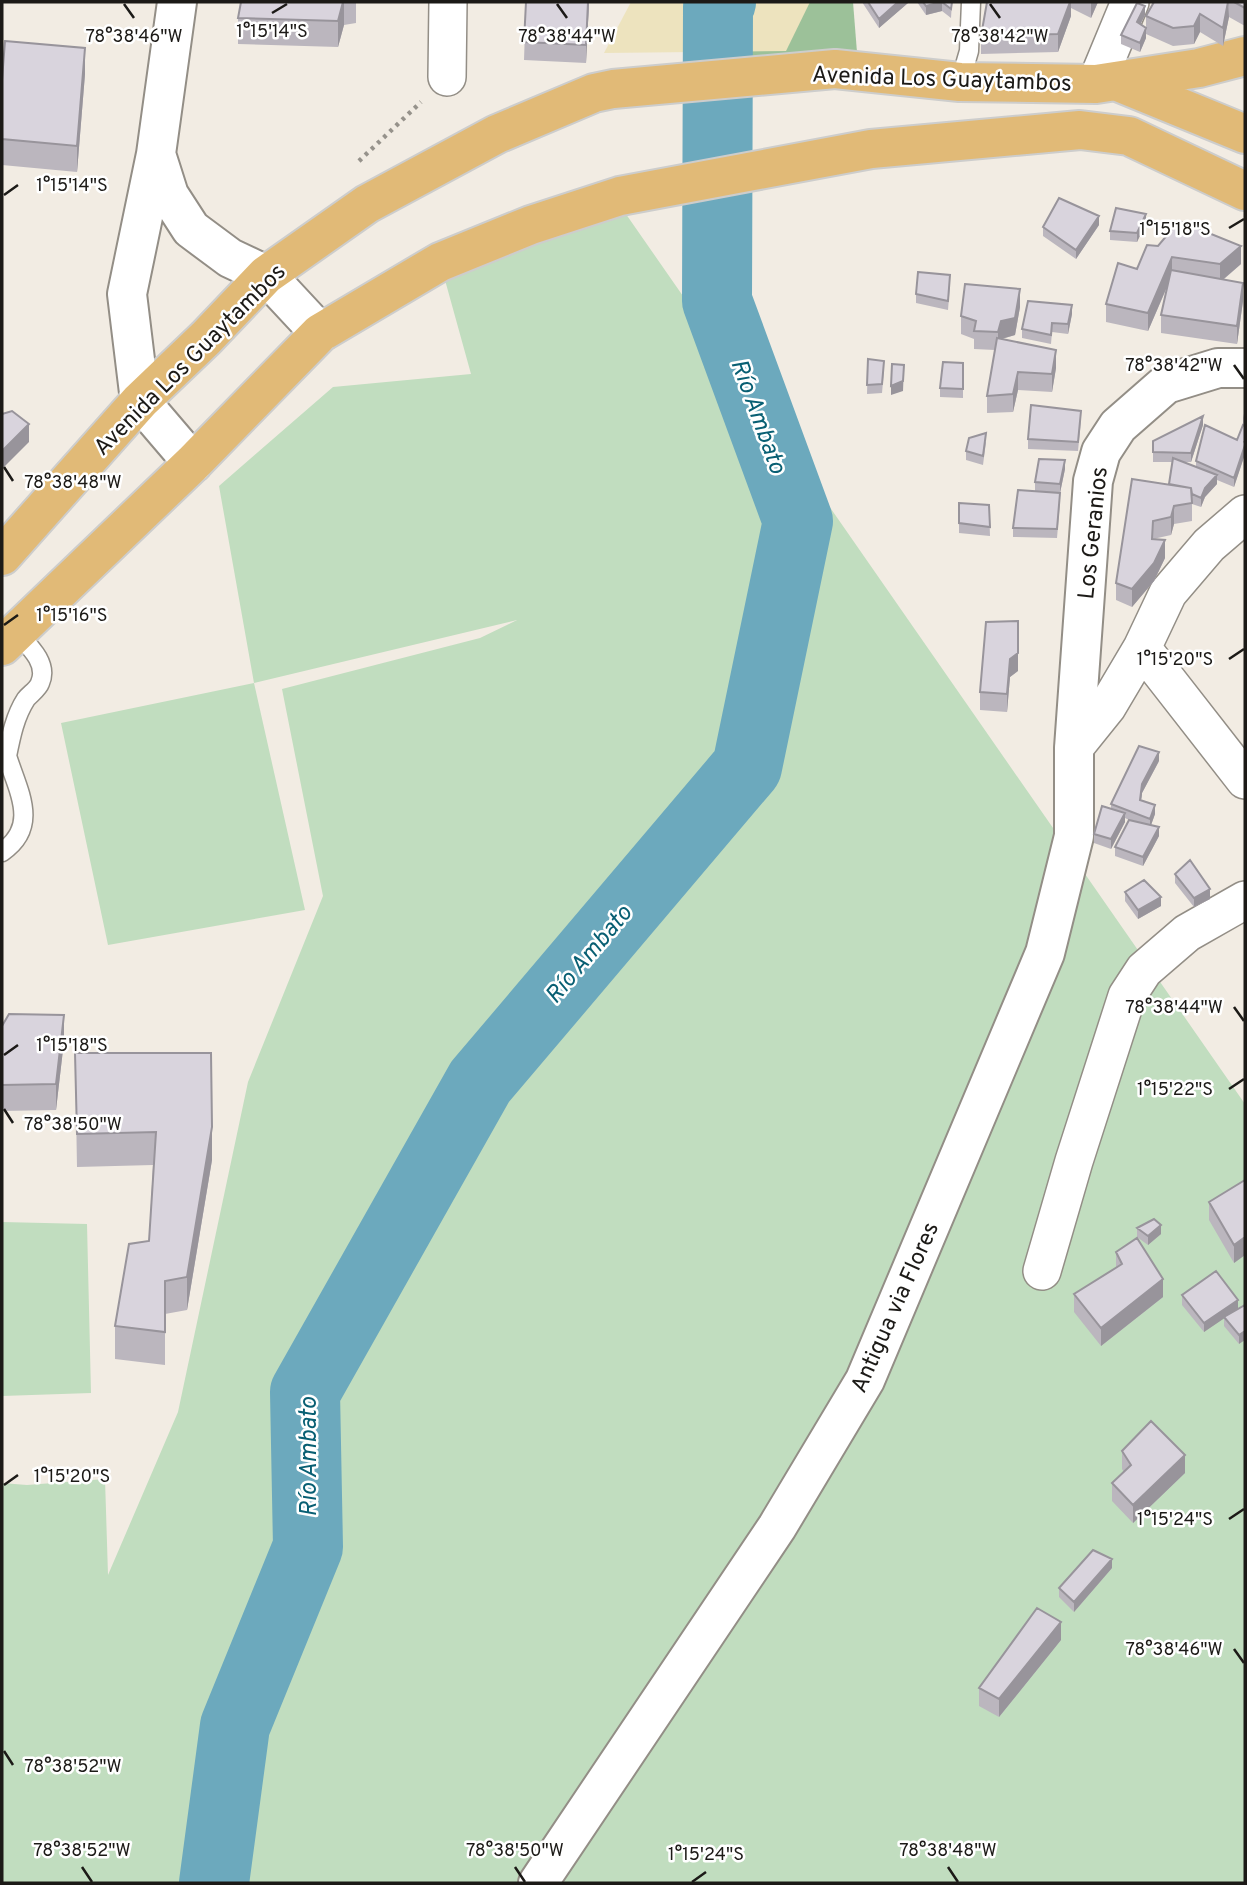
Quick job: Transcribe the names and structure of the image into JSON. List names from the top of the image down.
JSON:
{
  "streets": {
    "main road": ["Avenida Los Guaytambos"],
    "street": ["Los Geranios", "Antigua via Flores"]
  },
  "crossings": [
    ["Los Geranios", "Antigua via Flores"]
  ],
  "water": ["Río Ambato"],
  "coordinates": [
    "1°15'14\"S",
    "78°38'46\"W",
    "78°38'44\"W",
    "78°38'42\"W",
    "1°15'18\"S",
    "78°38'48\"W",
    "1°15'16\"S",
    "1°15'20\"S",
    "1°15'22\"S",
    "78°38'50\"W",
    "1°15'24\"S",
    "78°38'52\"W"
  ]
}
